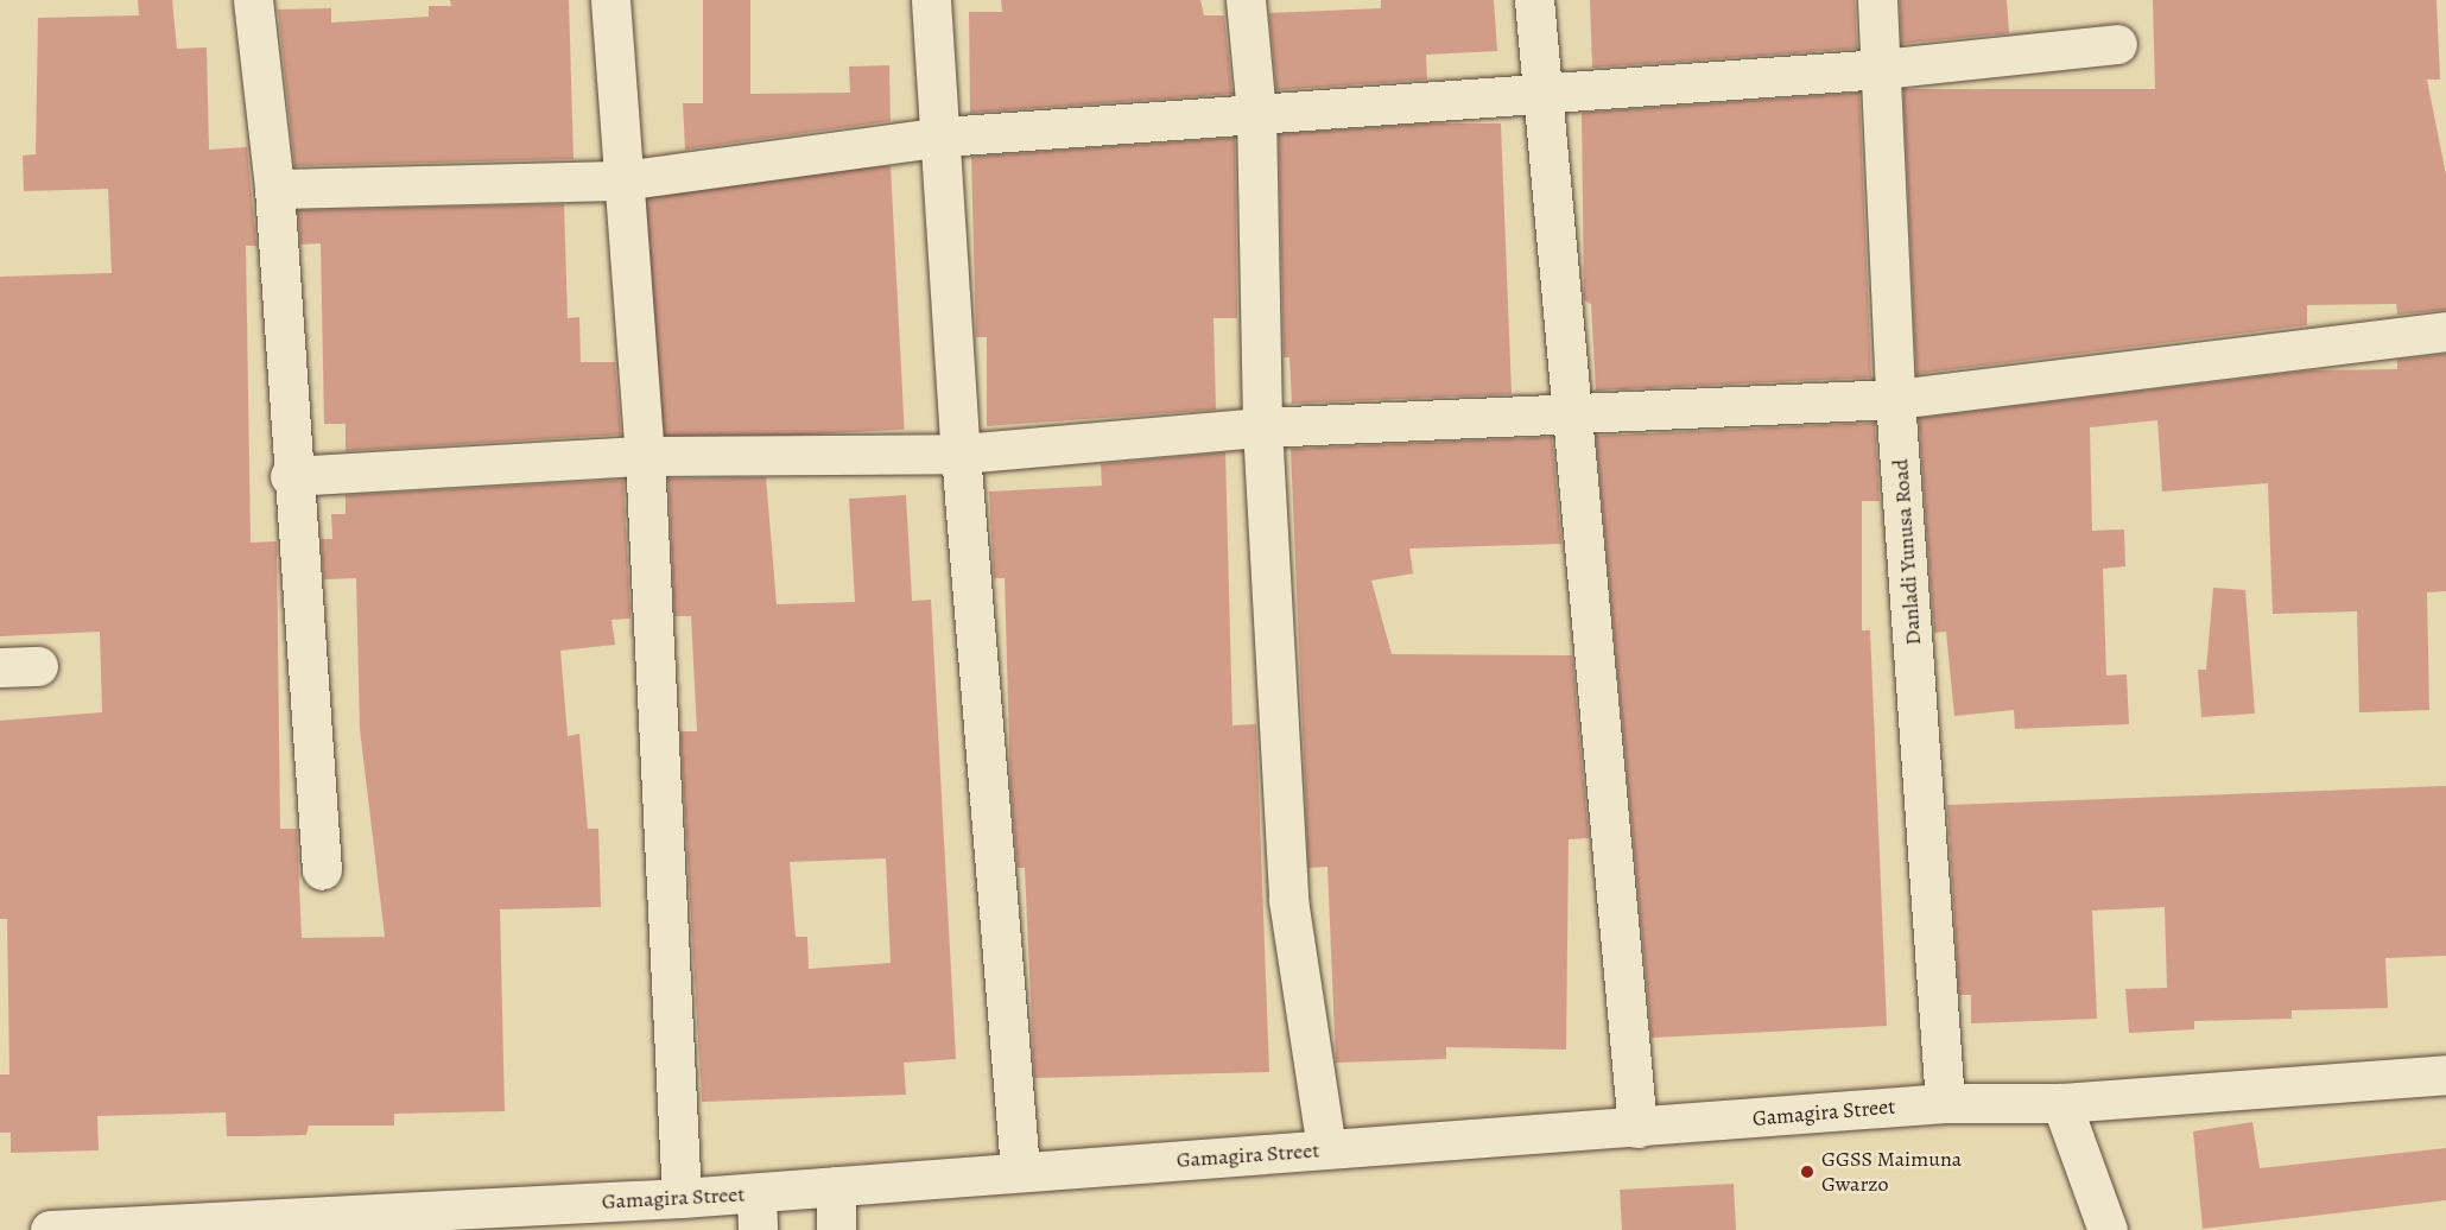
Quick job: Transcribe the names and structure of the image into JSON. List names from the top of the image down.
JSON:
{
  "streets": {
    "street": ["Danladi Yunusa Road", "Gamagira Street"]
  },
  "crossings": [
    ["Danladi Yunusa Road", "Gamagira Street"]
  ],
  "places": ["GGSS Maimuna Gwarzo"]
}
